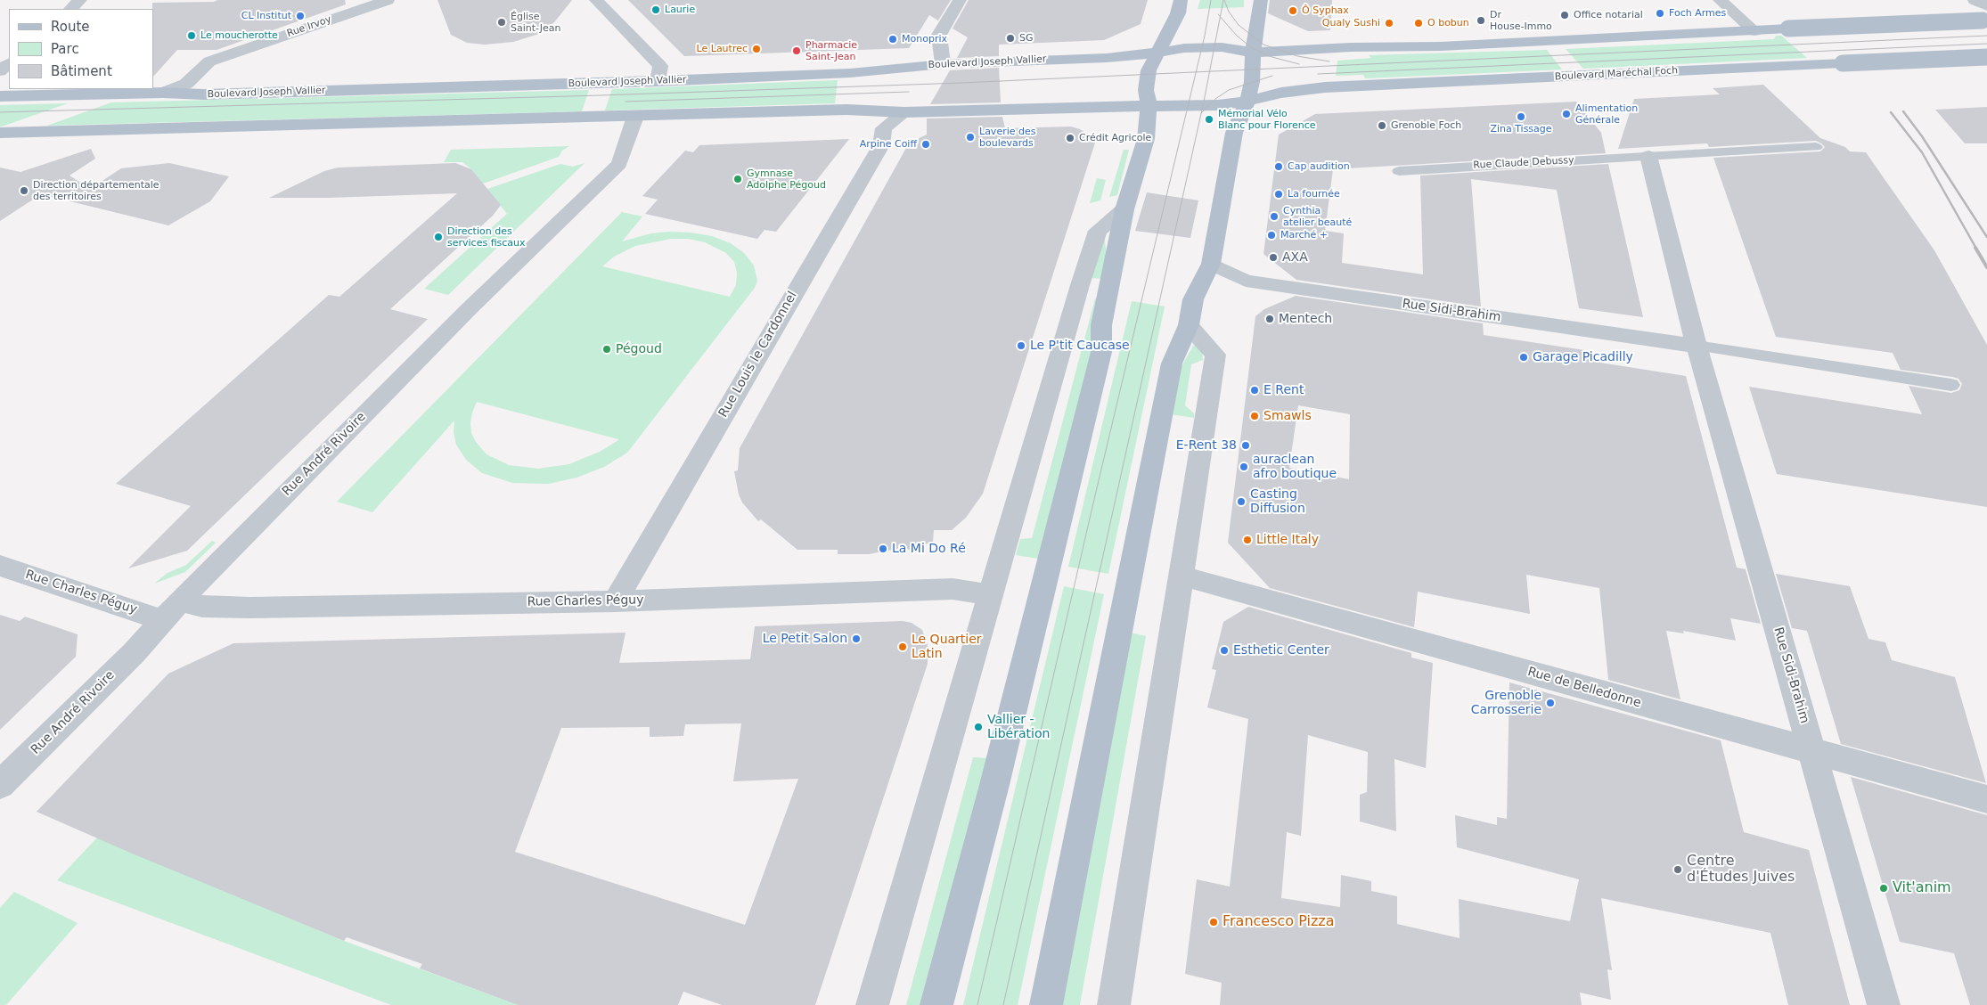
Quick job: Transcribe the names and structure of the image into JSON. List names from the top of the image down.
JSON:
{
  "streets": {
    "main road": ["Boulevard Joseph Vallier", "Boulevard Maréchal Foch"],
    "street": [
      "Rue Irvoy",
      "Rue Sidi-Brahim",
      "Rue Louis le Cardonnel",
      "Rue André Rivoire",
      "Rue Charles Péguy",
      "Rue de Belledonne"
    ],
    "lane": ["Rue Claude Debussy"]
  },
  "crossings": [
    ["Rue Irvoy", "Boulevard Joseph Vallier"],
    ["Rue Sidi-Brahim", "Rue de Belledonne"],
    ["Rue Louis le Cardonnel", "Rue Charles Péguy"],
    ["Rue André Rivoire", "Rue Charles Péguy"]
  ],
  "places": [
    "Laurie",
    "Ô Syphax",
    "Foch Armes",
    "Office notarial",
    "CL Institut",
    "Dr House-Immo",
    "Église Saint-Jean",
    "Qualy Sushi",
    "O bobun",
    "Le moucherotte",
    "SG",
    "Monoprix",
    "Le Lautrec",
    "Pharmacie Saint-Jean",
    "Alimentation Générale",
    "Zina Tissage",
    "Mémorial Vélo Blanc pour Florence",
    "Grenoble Foch",
    "Laverie des boulevards",
    "Crédit Agricole",
    "Arpine Coiff",
    "Cap audition",
    "Gymnase Adolphe Pégoud",
    "Direction départementale des territoires",
    "La fournée",
    "Cynthia atelier beauté",
    "Marché +",
    "Direction des services fiscaux",
    "AXA",
    "Mentech",
    "Le P'tit Caucase",
    "Pégoud",
    "Garage Picadilly",
    "E Rent",
    "Smawls",
    "E-Rent 38",
    "auraclean afro boutique",
    "Casting Diffusion",
    "Little Italy",
    "La Mi Do Ré",
    "Le Petit Salon",
    "Le Quartier Latin",
    "Esthetic Center",
    "Grenoble Carrosserie",
    "Vallier - Libération",
    "Centre d'Études Juives",
    "Vit'anim",
    "Francesco Pizza"
  ],
  "legend": ["Route", "Parc", "Bâtiment"]
}
